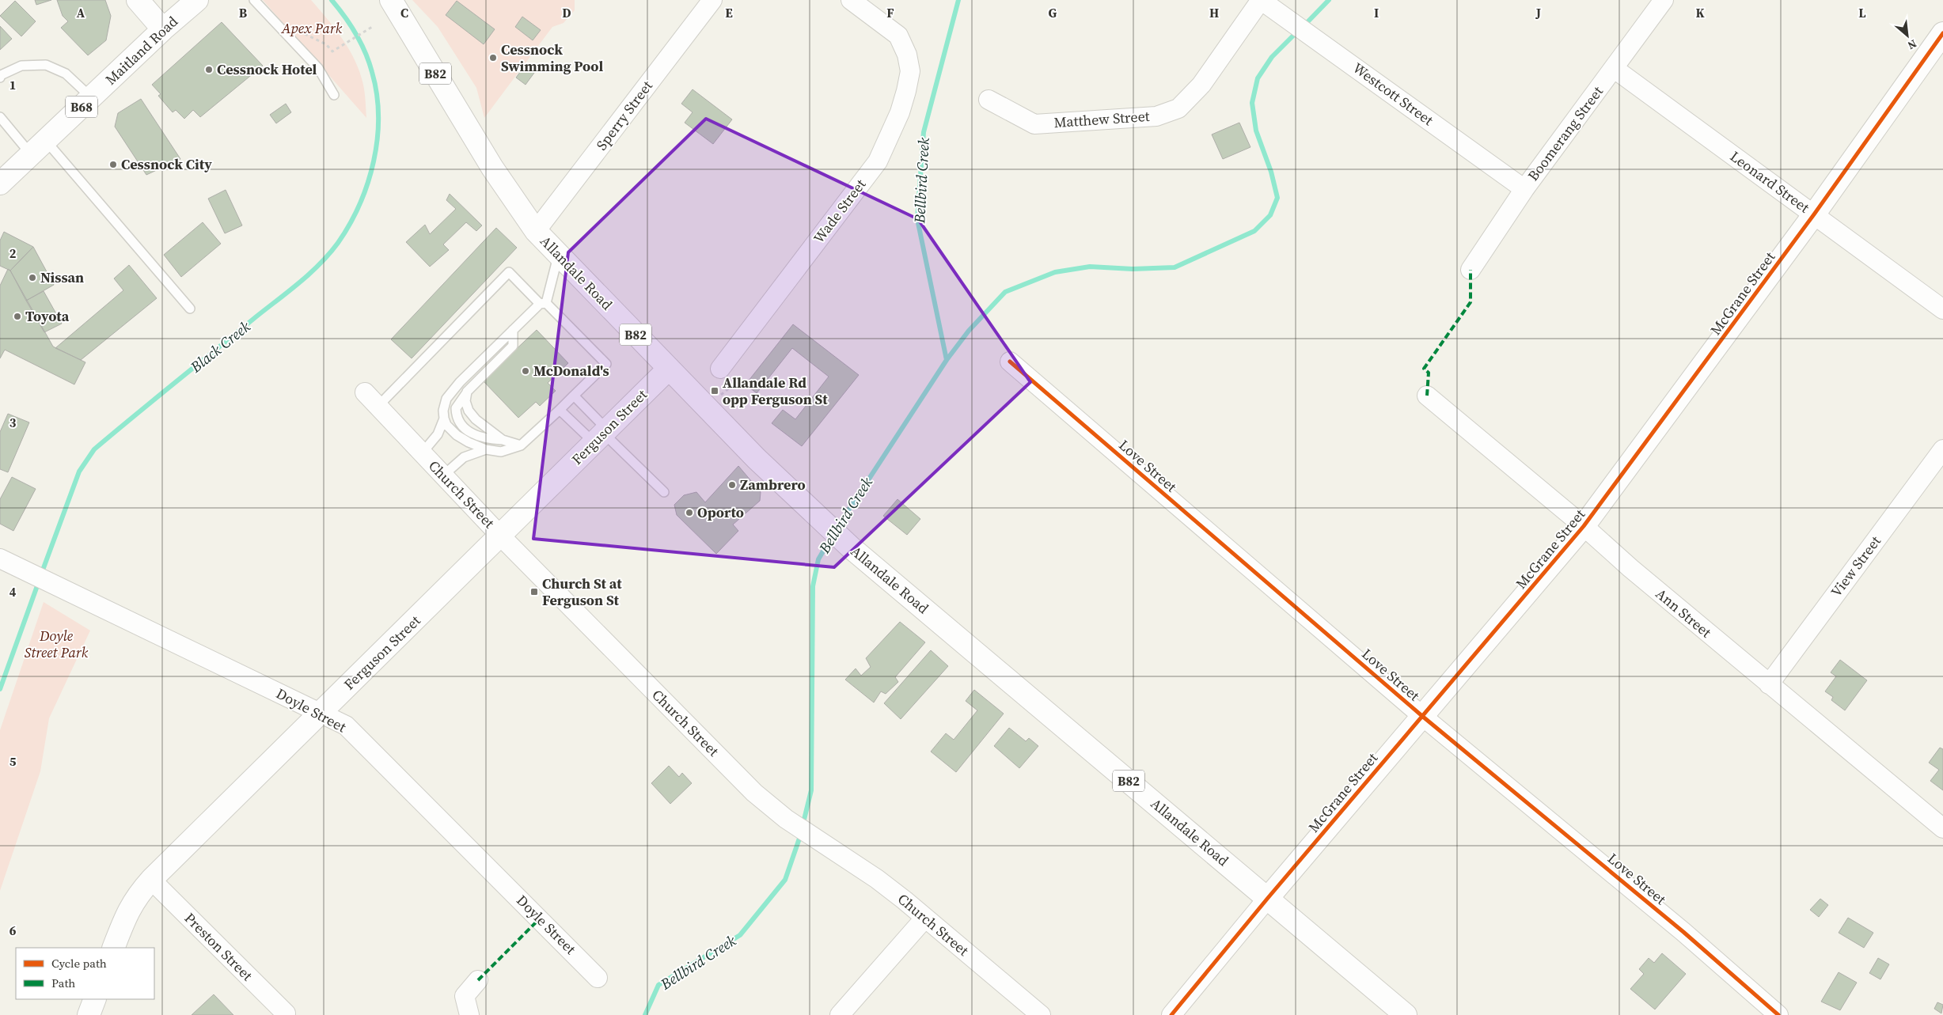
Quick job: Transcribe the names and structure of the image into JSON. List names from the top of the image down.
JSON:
{
  "streets": {
    "street": [
      "Maitland Road",
      "B82",
      "Westcott Street",
      "B68",
      "Sperry Street",
      "Matthew Street",
      "Boomerang Street",
      "Leonard Street",
      "Wade Street",
      "Allandale Road",
      "McGrane Street",
      "Ferguson Street",
      "Love Street",
      "Church Street",
      "View Street",
      "Ann Street",
      "Doyle Street",
      "Preston Street"
    ]
  },
  "crossings": [
    ["Westcott Street", "Matthew Street"],
    ["Westcott Street", "Boomerang Street"],
    ["Sperry Street", "Allandale Road"],
    ["Boomerang Street", "Leonard Street"],
    ["Leonard Street", "McGrane Street"],
    ["Allandale Road", "McGrane Street"],
    ["Allandale Road", "Ferguson Street"],
    ["McGrane Street", "Love Street"],
    ["McGrane Street", "Ann Street"],
    ["Ferguson Street", "Church Street"],
    ["Ferguson Street", "Doyle Street"],
    ["Ferguson Street", "Preston Street"],
    ["View Street", "Ann Street"]
  ],
  "water": ["Bellbird Creek", "Black Creek"],
  "parks": ["Apex Park", "Doyle Street Park"],
  "places": {
    "other": [
      "Cessnock Swimming Pool",
      "Cessnock Hotel",
      "Cessnock City",
      "Nissan",
      "Toyota",
      "McDonald's",
      "Zambrero",
      "Oporto"
    ],
    "transit": ["Allandale Rd opp Ferguson St", "Church St at Ferguson St"]
  },
  "legend": ["Cycle path", "Path"],
  "north": "bottom right",
  "grid": {
    "columns": [
      "A",
      "B",
      "C",
      "D",
      "E",
      "F",
      "G",
      "H",
      "I",
      "J",
      "K",
      "L"
    ],
    "rows": [
      "1",
      "2",
      "3",
      "4",
      "5",
      "6"
    ]
  }
}
